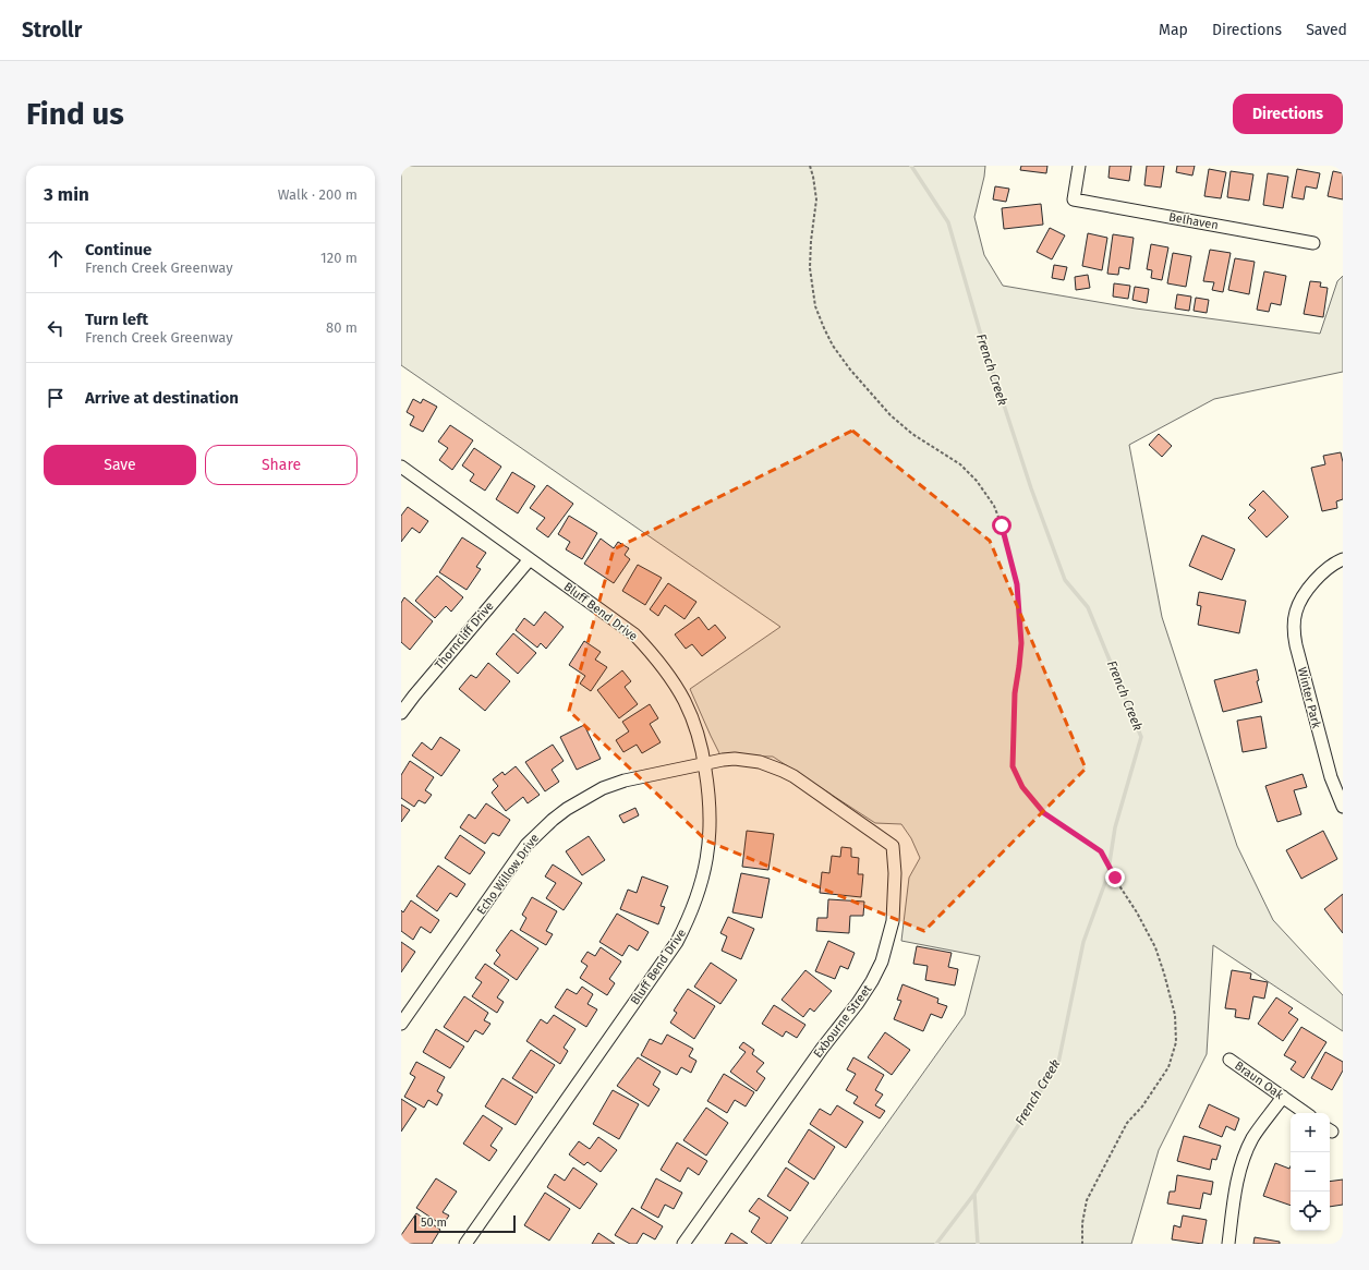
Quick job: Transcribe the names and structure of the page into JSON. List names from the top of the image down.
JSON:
{
  "streets": {
    "street": [
      "Belhaven",
      "Bluff Bend Drive",
      "Thorncliff Drive",
      "Winter Park",
      "Echo Willow Drive",
      "Exbourne Street",
      "Braun Oak"
    ]
  },
  "crossings": [
    ["Bluff Bend Drive", "Thorncliff Drive"],
    ["Bluff Bend Drive", "Echo Willow Drive"],
    ["Bluff Bend Drive", "Exbourne Street"],
    ["Echo Willow Drive", "Exbourne Street"]
  ],
  "water": ["French Creek"],
  "scale_bar": "50 m",
  "page": {
    "header": "Strollr",
    "nav": ["Map", "Directions", "Saved"],
    "buttons": [
      "Directions",
      ["Save", "Share"]
    ],
    "title": "Find us",
    "heading": ["3 min", "Walk · 200 m"],
    "list": [
      ["Continue", "French Creek Greenway", "120 m"],
      ["Turn left", "French Creek Greenway", "80 m"],
      "Arrive at destination"
    ],
    "map_buttons": ["+", "−"],
    "scale": "50 m"
  }
}
